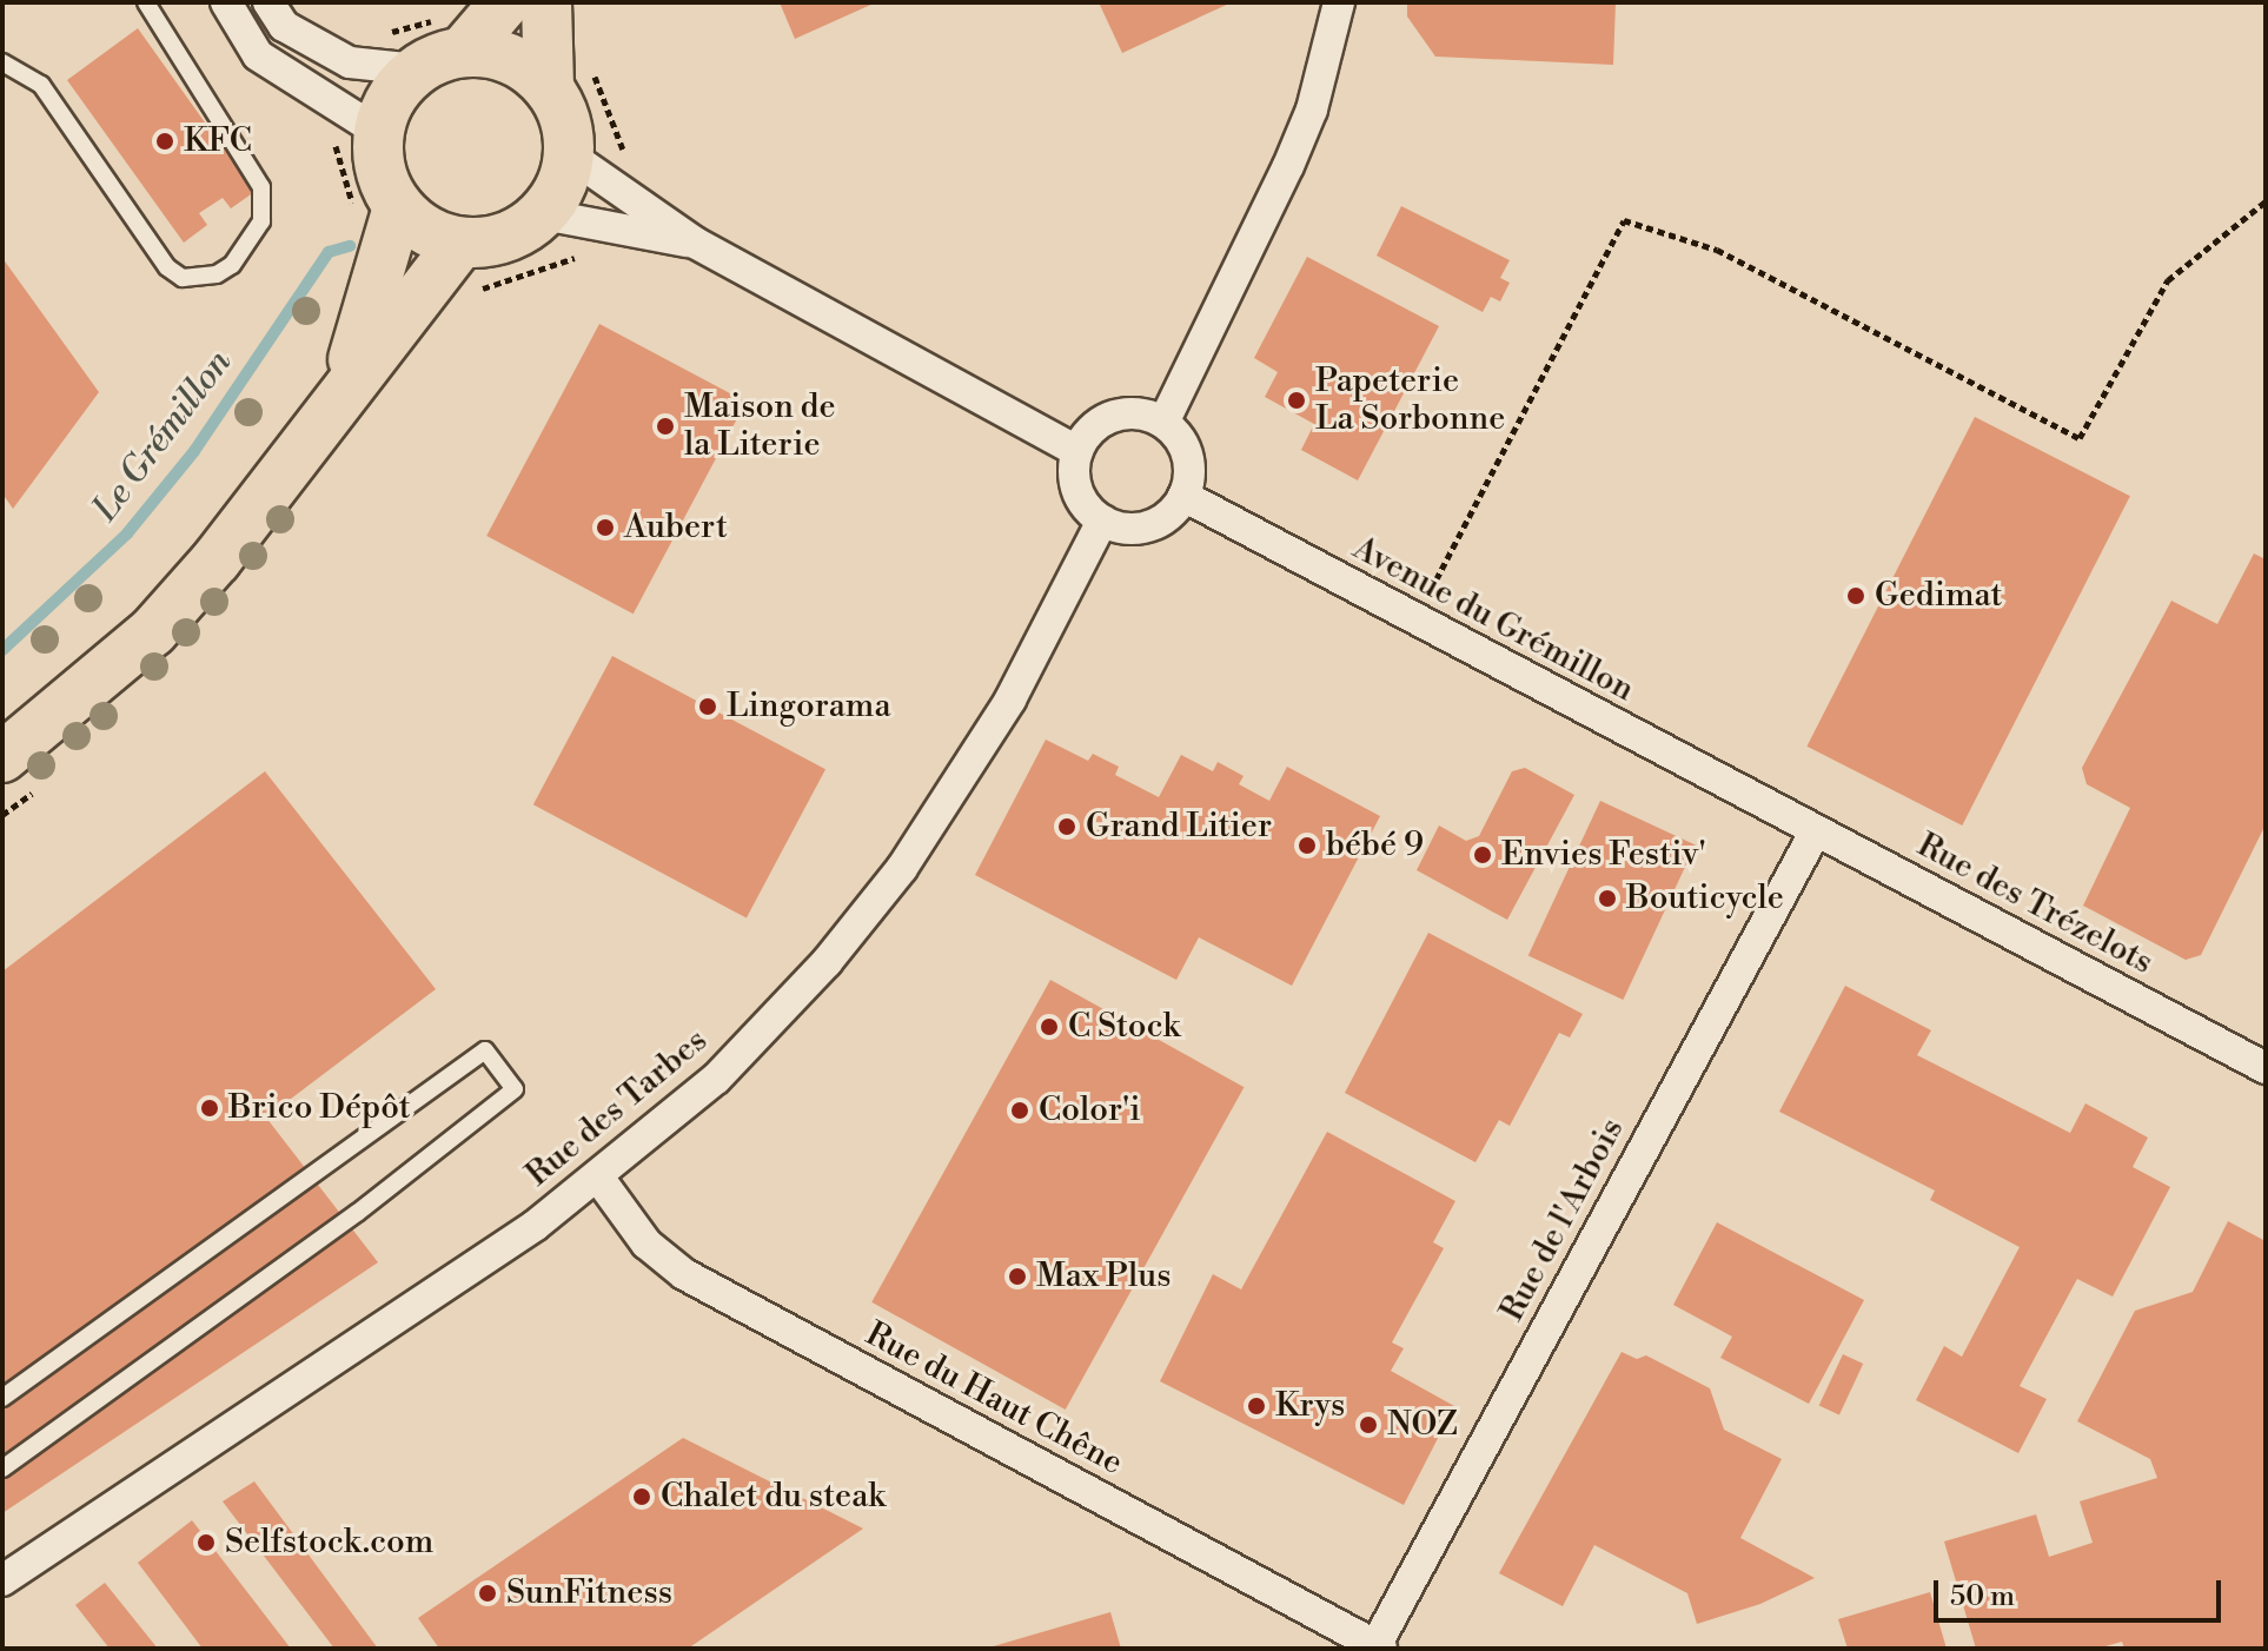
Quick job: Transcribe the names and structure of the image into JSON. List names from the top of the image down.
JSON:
{
  "streets": {
    "street": [
      "Avenue du Grémillon",
      "Rue des Trézelots",
      "Rue des Tarbes",
      "Rue de l'Arbois",
      "Rue du Haut Chêne"
    ]
  },
  "crossings": [
    ["Avenue du Grémillon", "Rue des Trézelots"],
    ["Avenue du Grémillon", "Rue des Tarbes"],
    ["Rue des Trézelots", "Rue de l'Arbois"],
    ["Rue des Tarbes", "Rue du Haut Chêne"],
    ["Rue de l'Arbois", "Rue du Haut Chêne"]
  ],
  "water": ["Le Grémillon"],
  "places": [
    "KFC",
    "Papeterie La Sorbonne",
    "Maison de la Literie",
    "Aubert",
    "Gedimat",
    "Lingorama",
    "Grand Litier",
    "bébé 9",
    "Envies Festiv'",
    "Bouticycle",
    "C Stock",
    "Brico Dépôt",
    "Color'i",
    "Max Plus",
    "Krys",
    "NOZ",
    "Chalet du steak",
    "Selfstock.com",
    "SunFitness"
  ],
  "scale_bar": "50 m"
}
